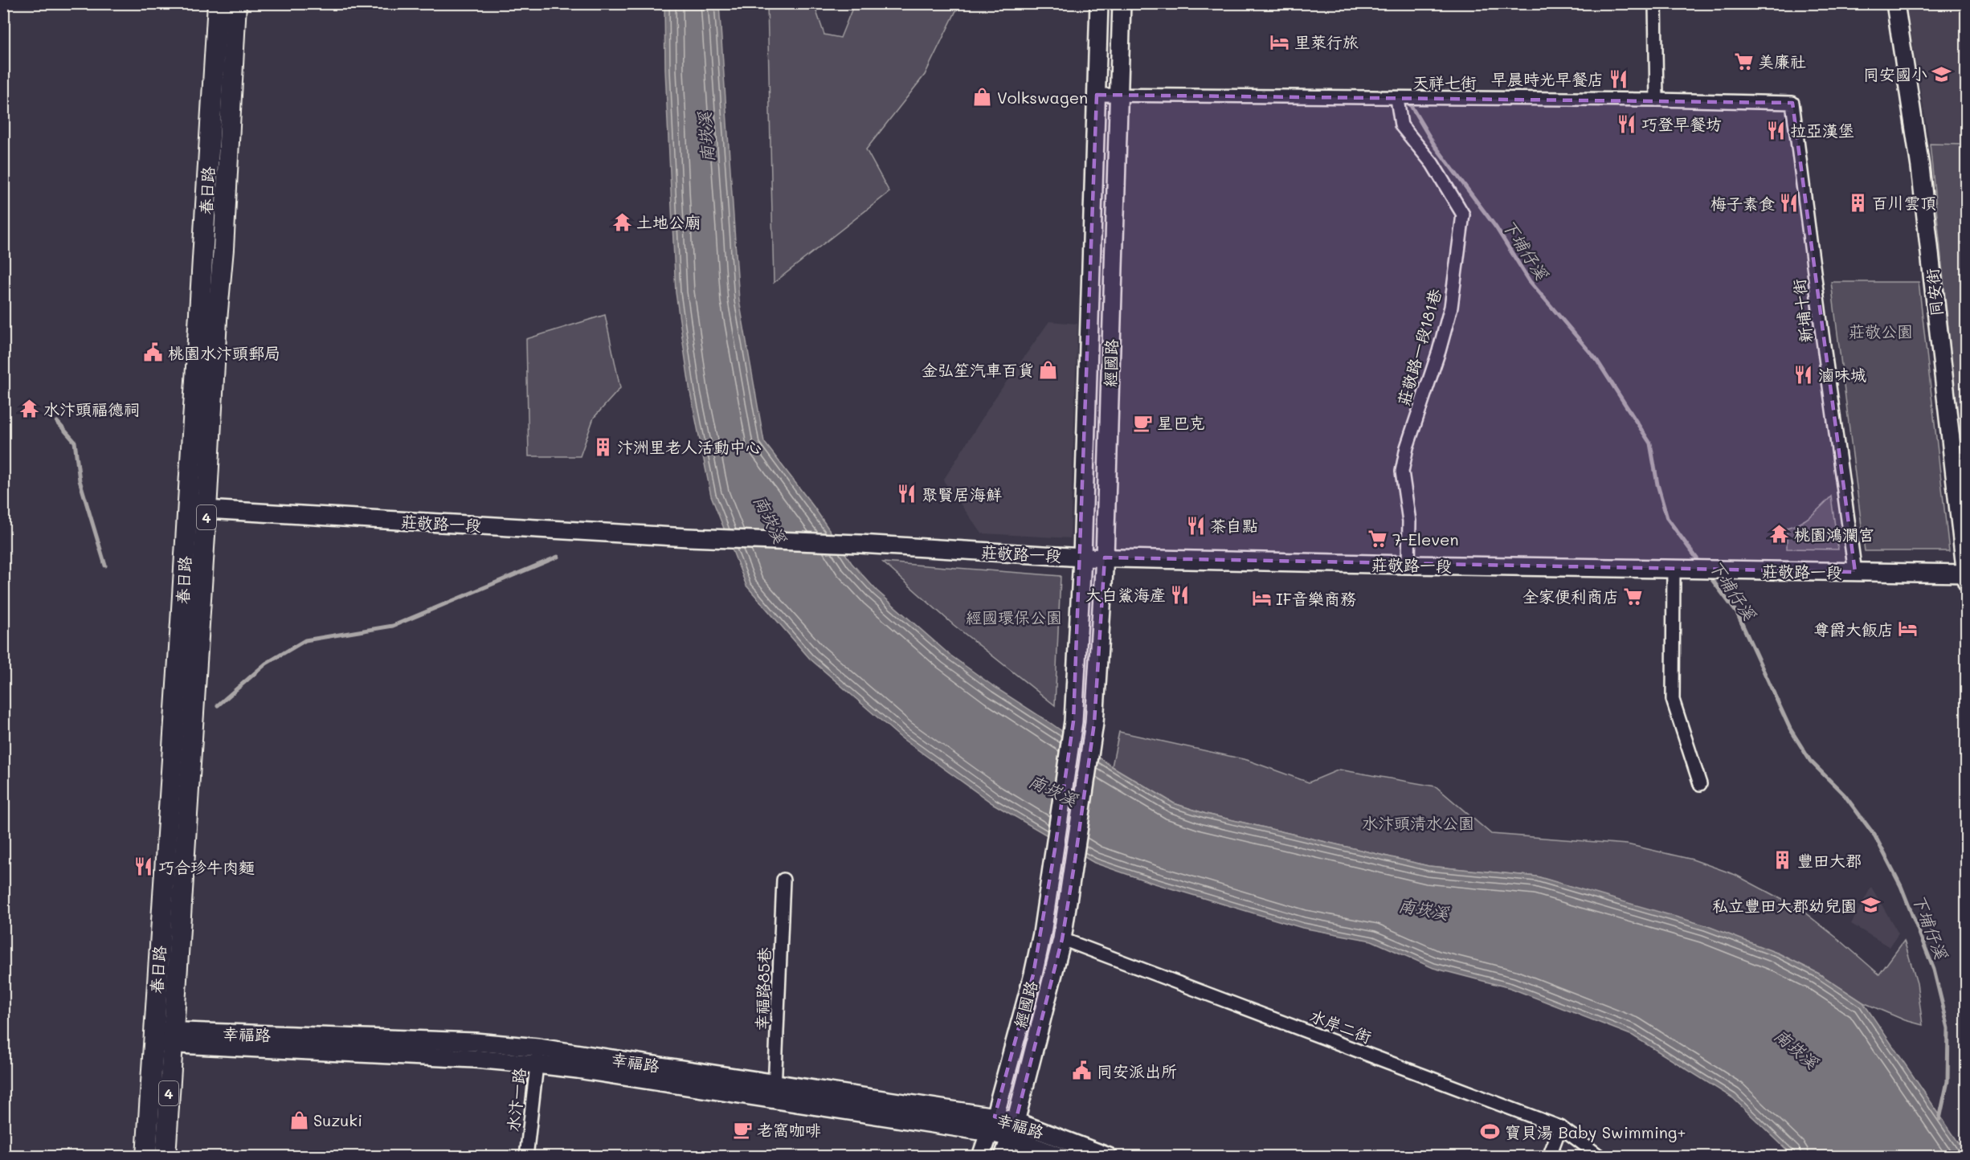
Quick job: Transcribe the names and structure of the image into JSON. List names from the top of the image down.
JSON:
{
  "streets": {
    "main road": ["春日路", "4"],
    "street": [
      "天祥七街",
      "同安街",
      "新埔十街",
      "莊敬路一段181巷",
      "經國路",
      "莊敬路一段",
      "幸福路85巷",
      "水岸二街",
      "幸福路",
      "水汴一路"
    ]
  },
  "crossings": [
    ["天祥七街", "新埔十街"],
    ["天祥七街", "莊敬路一段181巷"],
    ["天祥七街", "經國路"],
    ["春日路", "莊敬路一段"],
    ["春日路", "幸福路"],
    ["同安街", "莊敬路一段"],
    ["新埔十街", "莊敬路一段"],
    ["莊敬路一段181巷", "莊敬路一段"],
    ["經國路", "莊敬路一段"],
    ["經國路", "水岸二街"],
    ["經國路", "幸福路"],
    ["幸福路85巷", "幸福路"],
    ["幸福路", "水汴一路"]
  ],
  "water": ["南崁溪", "下埔仔溪"],
  "parks": ["莊敬公園", "經國環保公園", "水汴頭清水公園"],
  "places": {
    "hotel": ["里萊行旅", "IF音樂商務", "尊爵大飯店"],
    "supermarket": ["美廉社", "7-Eleven", "全家便利商店"],
    "school or university": ["同安國小", "私立豐田大郡幼兒園"],
    "restaurant": [
      "早晨時光早餐店",
      "巧登早餐坊",
      "拉亞漢堡",
      "梅子素食",
      "滷味城",
      "聚賢居海鮮",
      "茶自點",
      "大白鯊海產",
      "巧合珍牛肉麵"
    ],
    "shop": ["Volkswagen", "金弘笙汽車百貨", "Suzuki"],
    "building": ["百川雲頂", "汴洲里老人活動中心", "豐田大郡"],
    "temple": ["土地公廟", "水汴頭福德祠", "桃園鴻瀾宮"],
    "public building": ["桃園水汴頭郵局", "同安派出所"],
    "cafe": ["星巴克", "老窩咖啡"],
    "sports": ["寶貝湯 Baby Swimming+"]
  }
}
